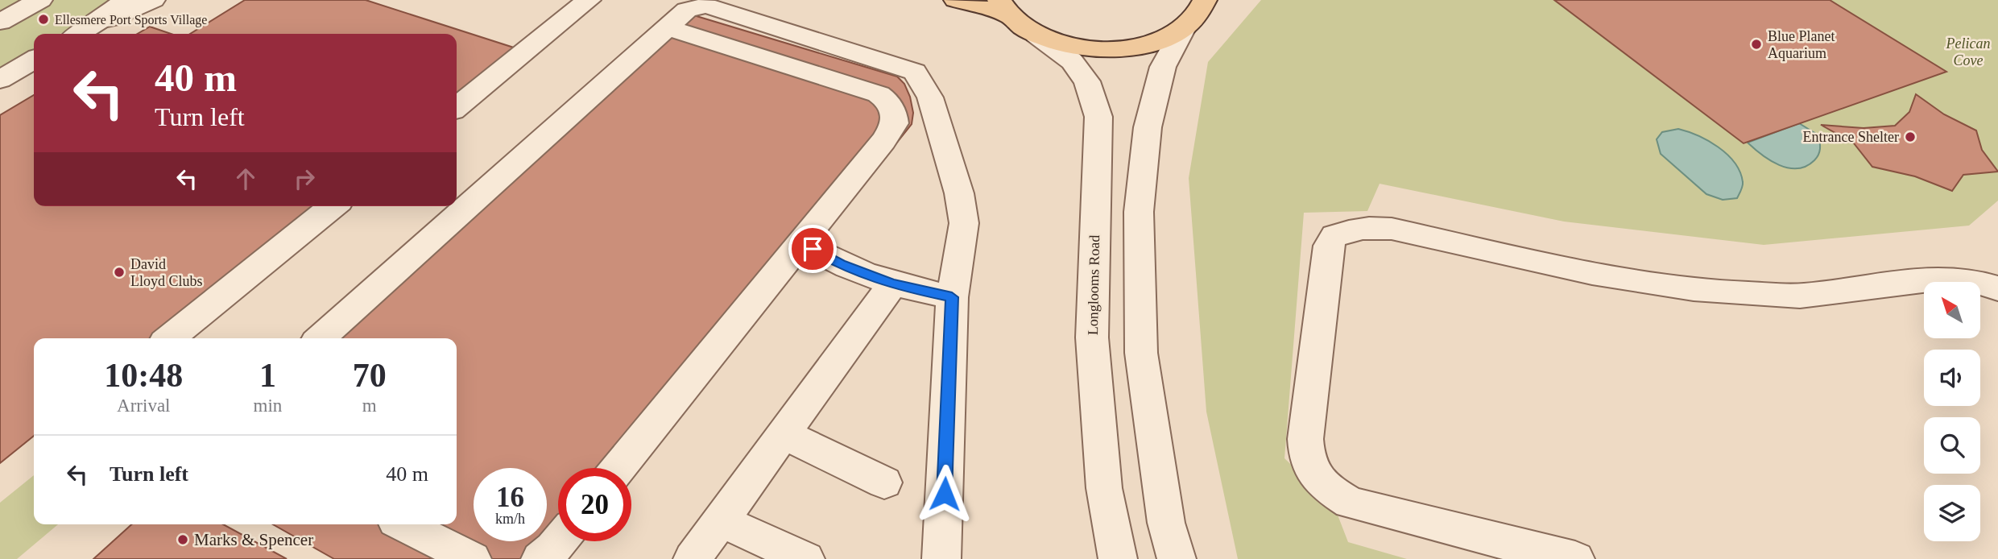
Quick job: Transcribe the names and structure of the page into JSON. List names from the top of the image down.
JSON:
{
  "streets": {
    "street": ["Longlooms Road"]
  },
  "parks": ["Pelican Cove"],
  "places": [
    "Ellesmere Port Sports Village",
    "Blue Planet Aquarium",
    "Entrance Shelter",
    "David Lloyd Clubs",
    "Marks & Spencer"
  ],
  "north": "top left",
  "page": {
    "turn": ["40 m", "Turn left"],
    "eta": [
      "10:48",
      "Arrival",
      "1",
      "min",
      "70",
      "m"
    ],
    "list": [
      {
        "name": "Turn left",
        "value": "40 m"
      }
    ],
    "speed": "16 km/h",
    "limit": "20"
  }
}
